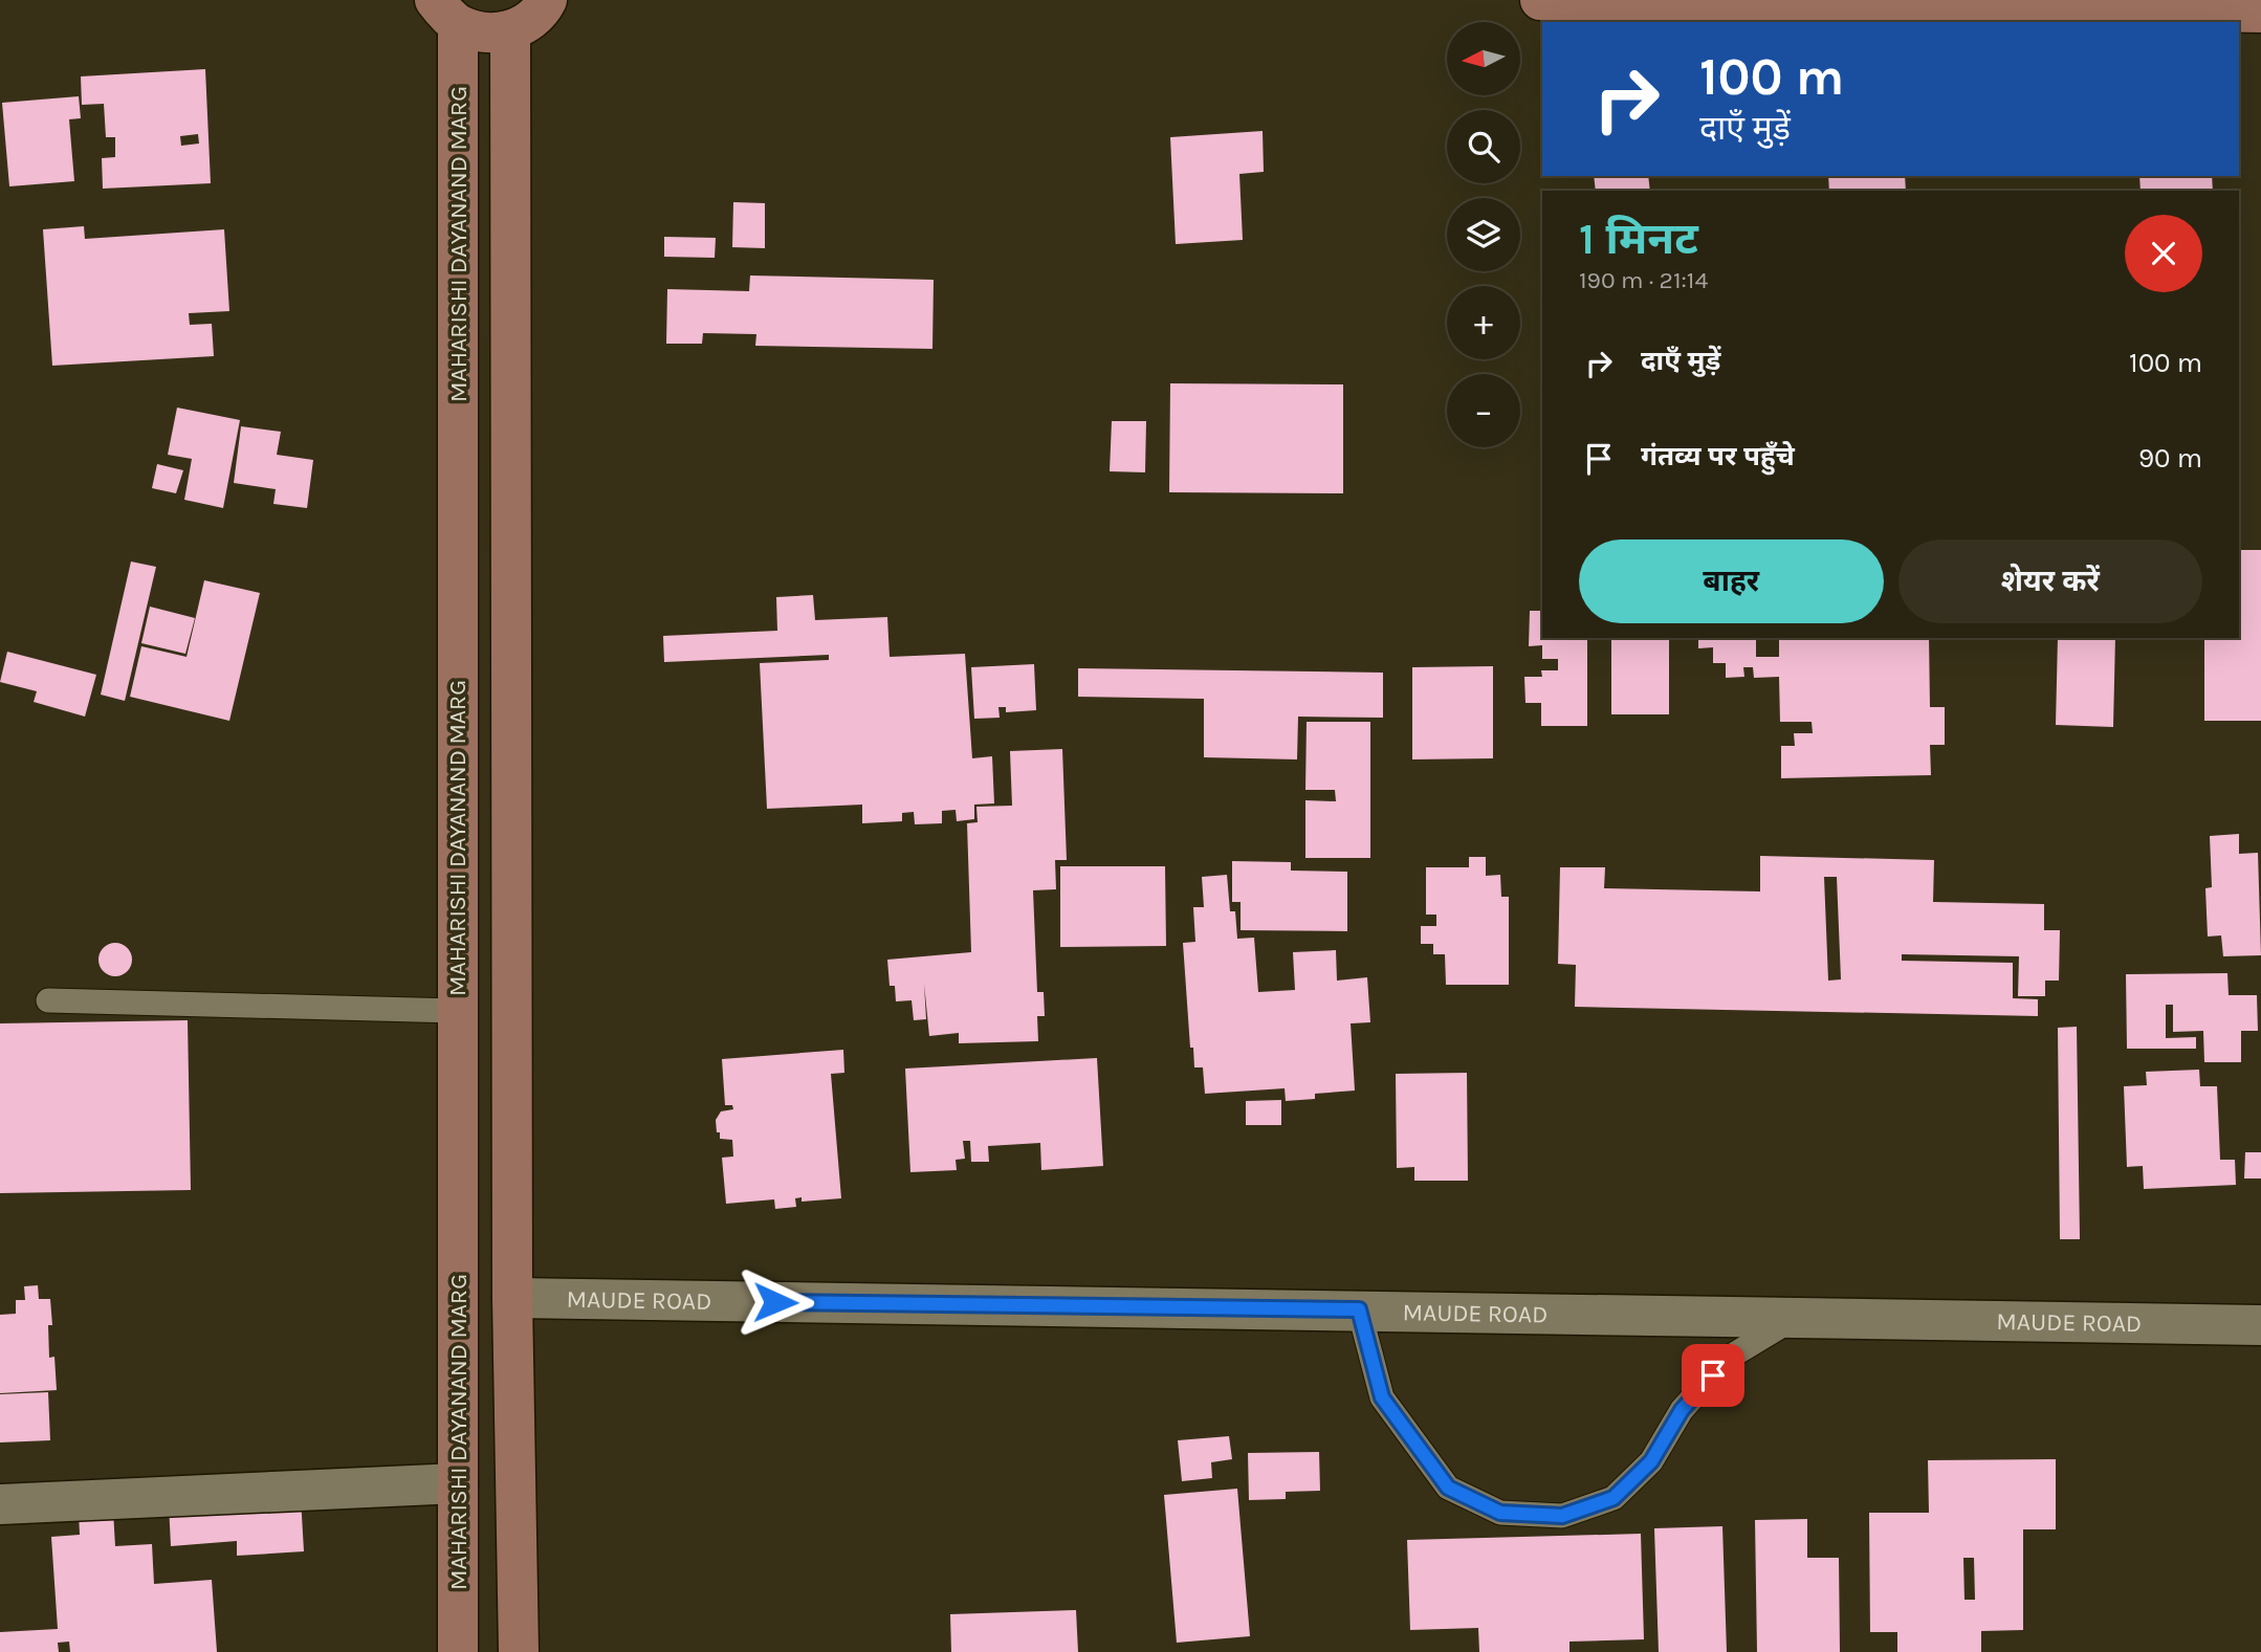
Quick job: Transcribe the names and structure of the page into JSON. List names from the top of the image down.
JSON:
{
  "streets": {
    "street": ["MAHARISHI DAYANAND MARG", "MAUDE ROAD"]
  },
  "north": "left",
  "page": {
    "map_buttons": ["+", "−"],
    "turn": ["100 m", "दाएँ मुड़ें"],
    "heading": ["1 मिनट", "190 m · 21:14"],
    "list": [
      {
        "name": "दाएँ मुड़ें",
        "value": "100 m"
      },
      {
        "name": "गंतव्य पर पहुँचे",
        "value": "90 m"
      }
    ],
    "buttons": ["बाहर", "शेयर करें"]
  }
}
